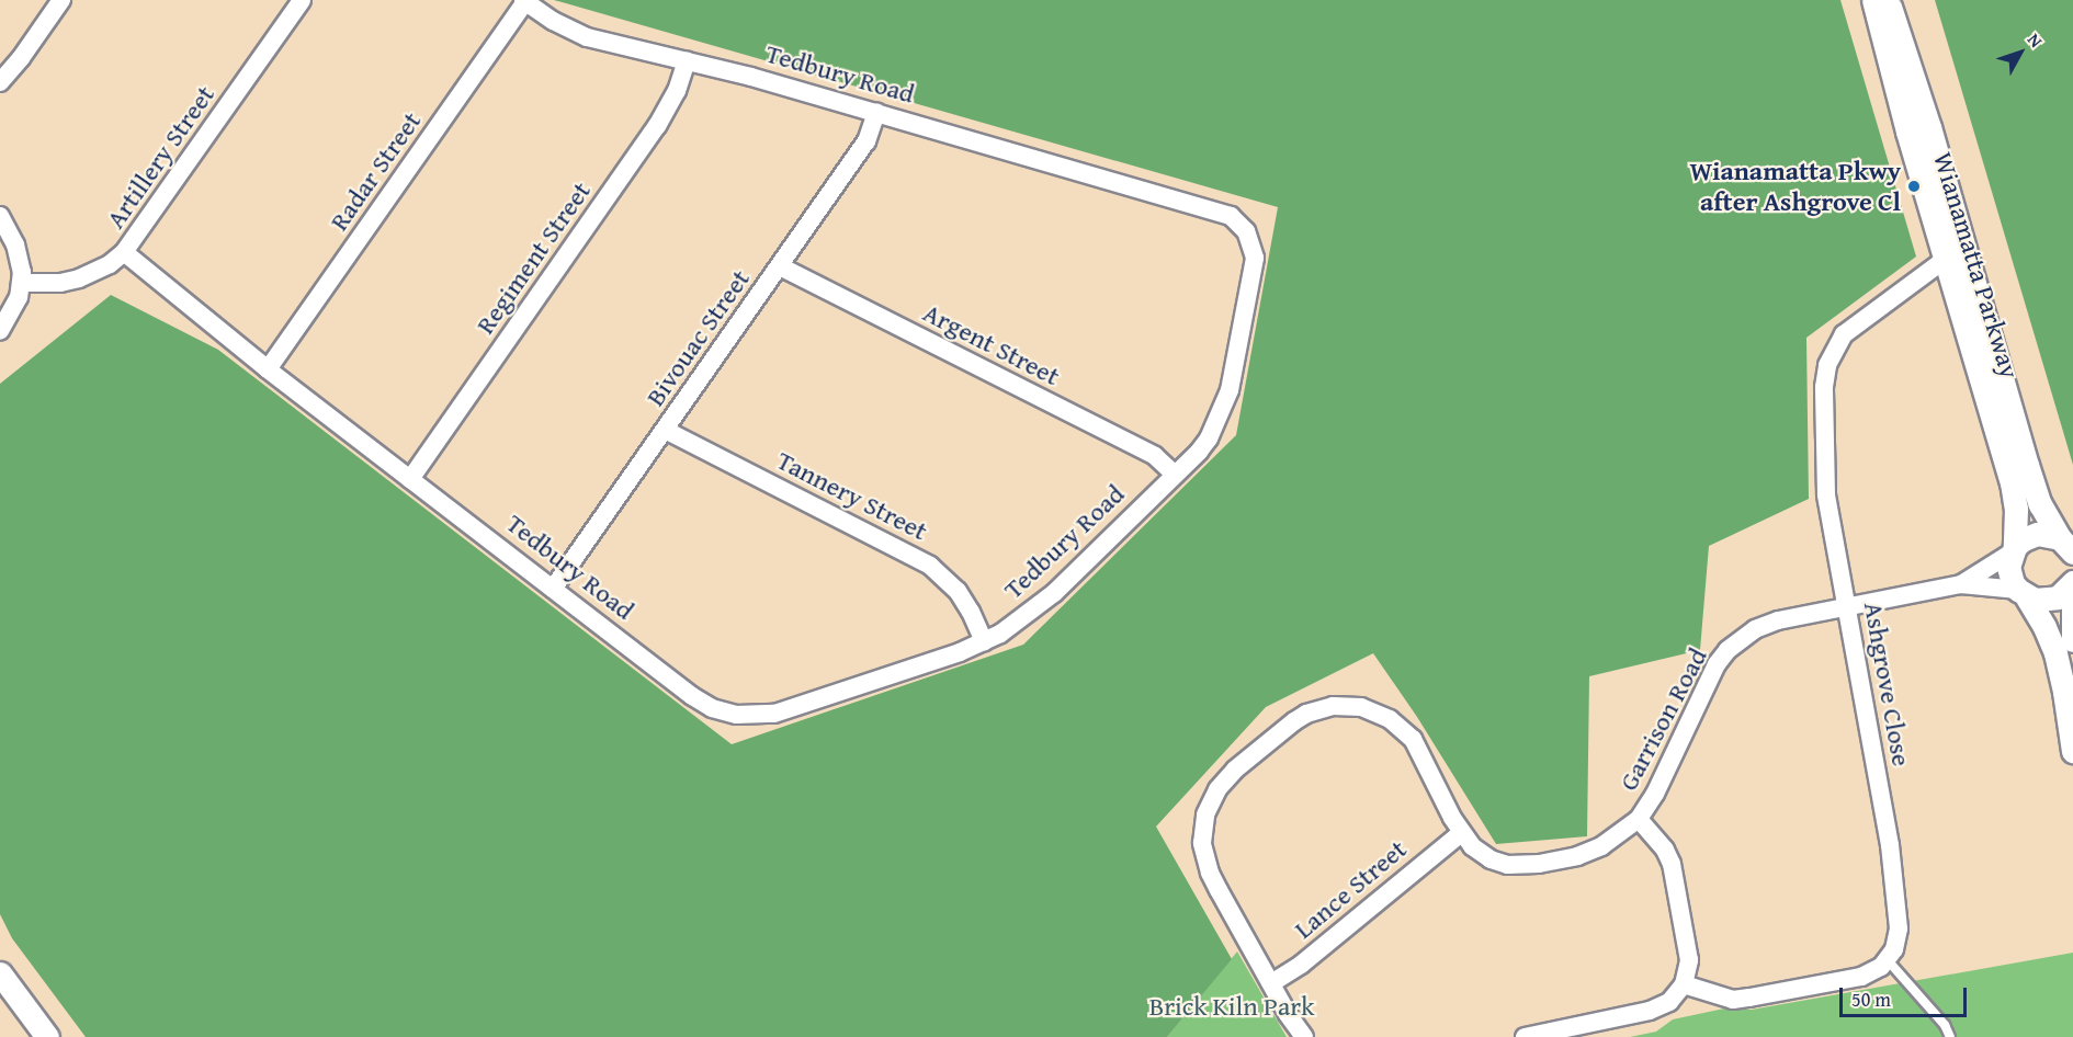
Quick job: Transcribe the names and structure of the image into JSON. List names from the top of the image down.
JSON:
{
  "streets": {
    "street": [
      "Tedbury Road",
      "Artillery Street",
      "Radar Street",
      "Regiment Street",
      "Wianamatta Parkway",
      "Bivouac Street",
      "Argent Street",
      "Tannery Street",
      "Ashgrove Close",
      "Garrison Road",
      "Lance Street"
    ]
  },
  "crossings": [
    ["Tedbury Road", "Artillery Street"],
    ["Tedbury Road", "Radar Street"],
    ["Tedbury Road", "Regiment Street"],
    ["Tedbury Road", "Bivouac Street"],
    ["Tedbury Road", "Argent Street"],
    ["Tedbury Road", "Tannery Street"],
    ["Wianamatta Parkway", "Ashgrove Close"],
    ["Wianamatta Parkway", "Garrison Road"],
    ["Bivouac Street", "Argent Street"],
    ["Bivouac Street", "Tannery Street"],
    ["Ashgrove Close", "Garrison Road"],
    ["Garrison Road", "Lance Street"]
  ],
  "parks": ["Brick Kiln Park"],
  "places": ["Wianamatta Pkwy after Ashgrove Cl"],
  "scale_bar": "50 m",
  "north": "top right"
}
